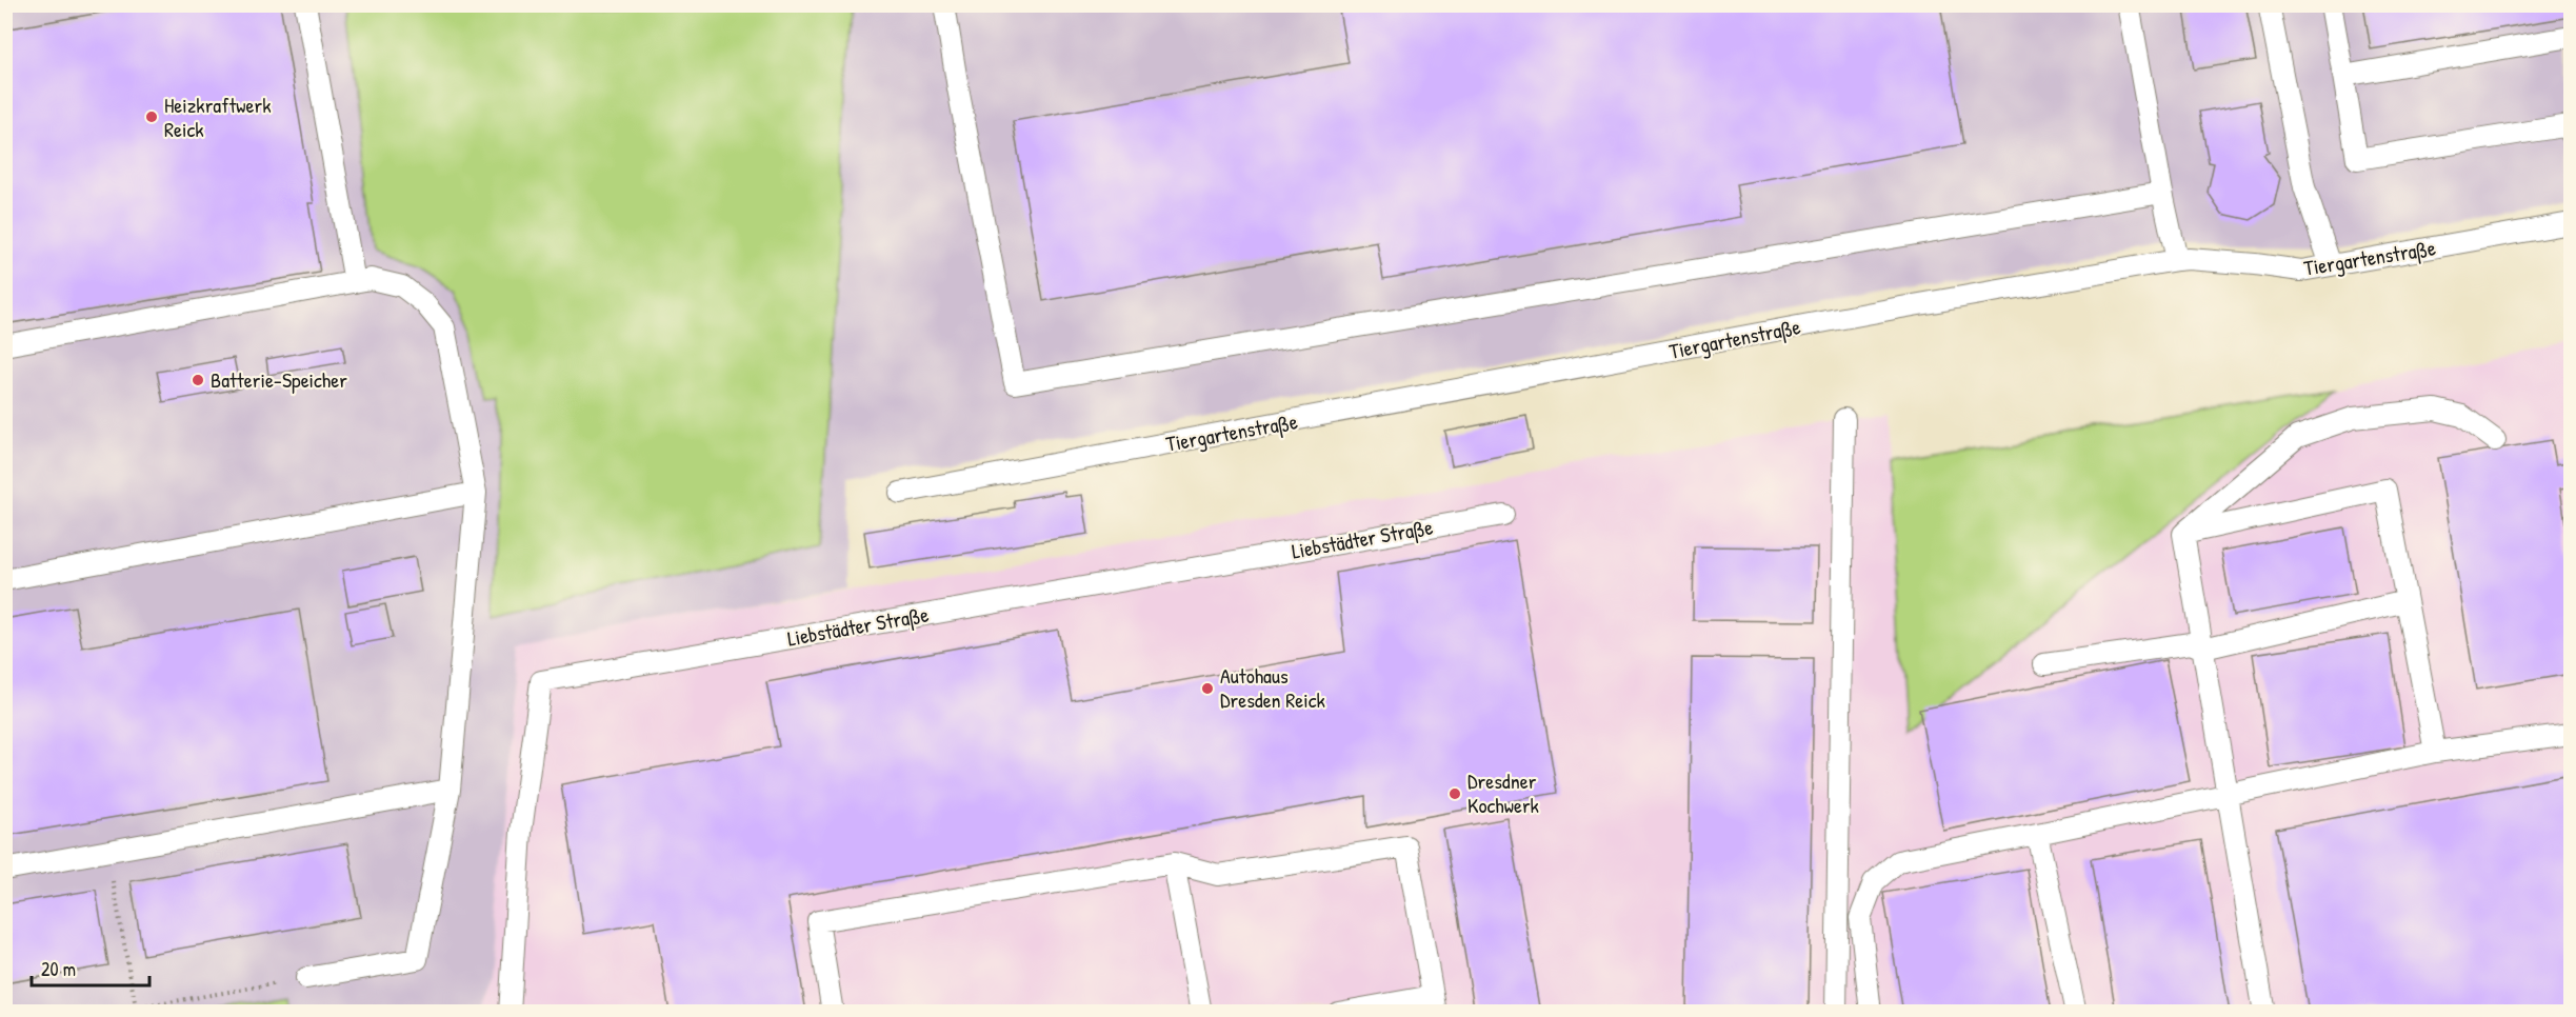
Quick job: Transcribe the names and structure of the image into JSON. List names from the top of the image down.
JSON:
{
  "streets": {
    "lane": ["Tiergartenstraße", "Liebstädter Straße"]
  },
  "places": [
    "Heizkraftwerk Reick",
    "Batterie-Speicher",
    "Autohaus Dresden Reick",
    "Dresdner Kochwerk"
  ],
  "scale_bar": "20 m"
}
